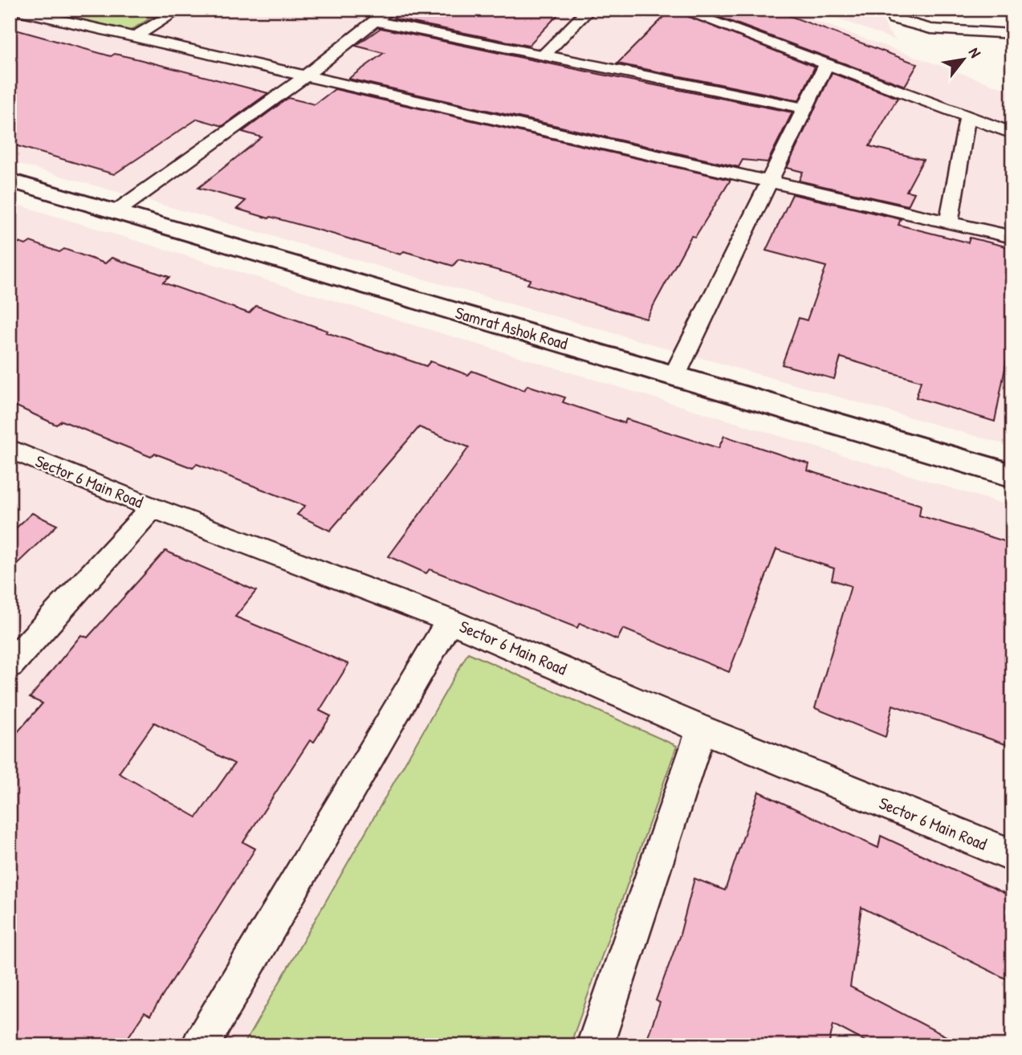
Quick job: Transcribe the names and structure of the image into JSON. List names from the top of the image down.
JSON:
{
  "streets": {
    "street": ["Samrat Ashok Road", "Sector 6 Main Road"]
  },
  "north": "top right"
}
